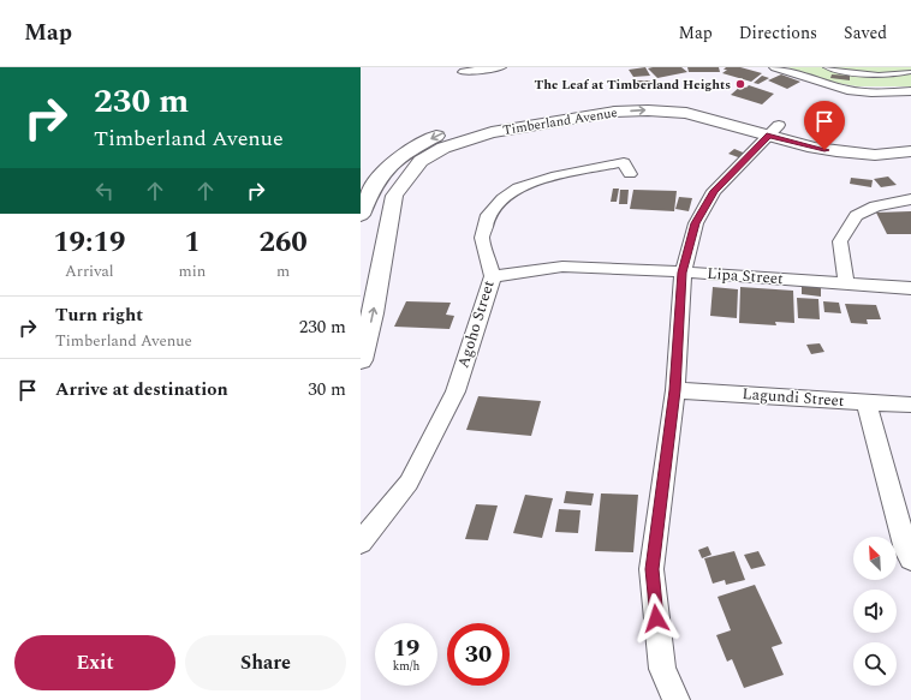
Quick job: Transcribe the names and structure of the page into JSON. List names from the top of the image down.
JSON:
{
  "streets": {
    "street": [
      "Timberland Avenue",
      "Lipa Street",
      "Agoho Street",
      "Lagundi Street"
    ]
  },
  "crossings": [
    ["Lipa Street", "Agoho Street"]
  ],
  "one_way": ["Timberland Avenue"],
  "places": ["The Leaf at Timberland Heights"],
  "north": "top left",
  "page": {
    "header": "Map",
    "nav": ["Map", "Directions", "Saved"],
    "turn": ["230 m", "Timberland Avenue"],
    "eta": [
      "19:19",
      "Arrival",
      "1",
      "min",
      "260",
      "m"
    ],
    "list": [
      {
        "name": "Turn right",
        "note": "Timberland Avenue",
        "value": "230 m"
      },
      {
        "name": "Arrive at destination",
        "value": "30 m"
      }
    ],
    "speed": "19 km/h",
    "limit": "30",
    "buttons": ["Exit", "Share"]
  }
}
